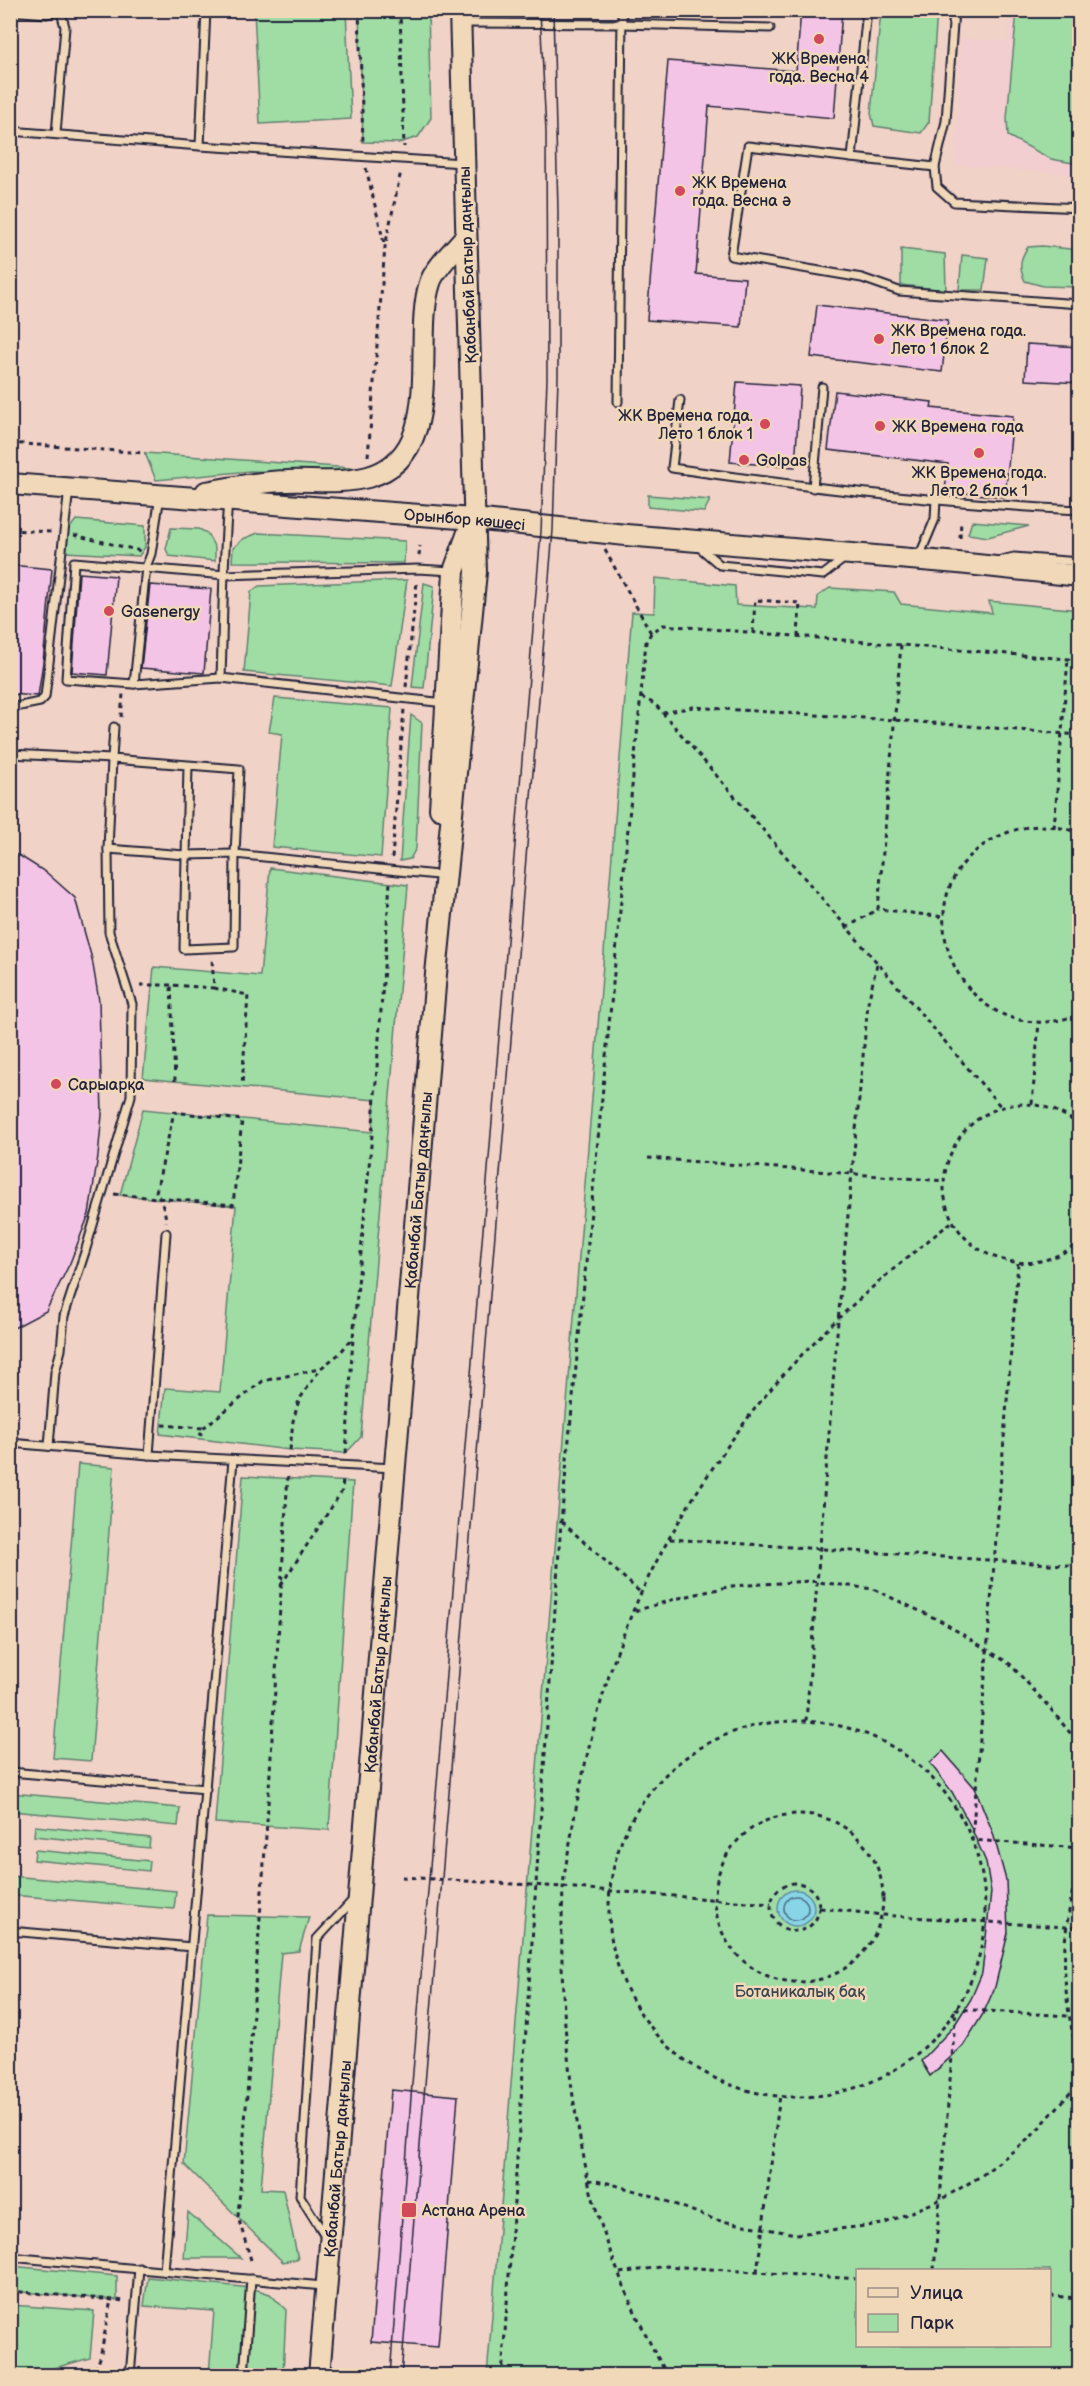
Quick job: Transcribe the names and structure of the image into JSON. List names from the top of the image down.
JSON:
{
  "streets": {
    "main road": ["Қабанбай Батыр даңғылы", "Орынбор көшесі"]
  },
  "crossings": [
    ["Қабанбай Батыр даңғылы", "Орынбор көшесі"]
  ],
  "parks": ["Ботаникалық бақ"],
  "places": {
    "other": [
      "ЖК Времена года. Весна 4",
      "ЖК Времена года. Весна ә",
      "ЖК Времена года. Лето 1 блок 2",
      "ЖК Времена года. Лето 1 блок 1",
      "ЖК Времена года",
      "ЖК Времена года. Лето 2 блок 1",
      "Golpas",
      "Gasenergy",
      "Сарыарқа"
    ],
    "transit": ["Астана Арена"]
  },
  "legend": ["Улица", "Парк"]
}
